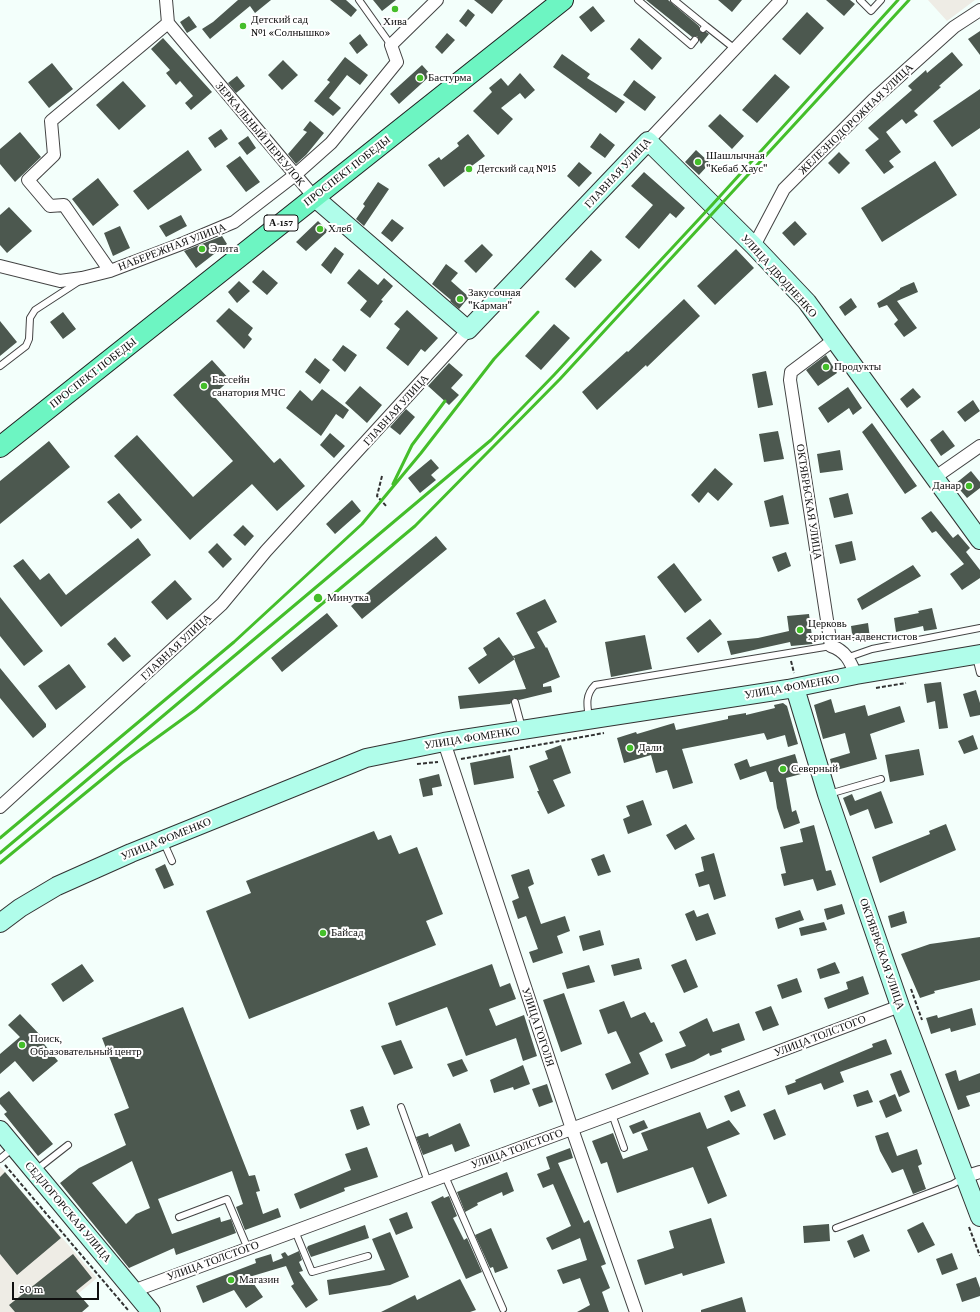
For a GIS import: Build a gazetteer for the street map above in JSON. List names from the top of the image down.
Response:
{
  "streets": {
    "main road": ["ПРОСПЕКТ ПОБЕДЫ", "А-157"],
    "street": [
      "ЖЕЛЕЗНОДОРОЖНАЯ УЛИЦА",
      "ЗЕРКАЛЬНЫЙ ПЕРЕУЛОК",
      "ГЛАВНАЯ УЛИЦА",
      "НАБЕРЕЖНАЯ УЛИЦА",
      "УЛИЦА ДВОДНЕНКО",
      "ОКТЯБРЬСКАЯ УЛИЦА",
      "УЛИЦА ФОМЕНКО",
      "УЛИЦА ГОГОЛЯ",
      "УЛИЦА ТОЛСТОГО",
      "СЕДЛОГОРСКАЯ УЛИЦА"
    ]
  },
  "crossings": [
    ["ЖЕЛЕЗНОДОРОЖНАЯ УЛИЦА", "УЛИЦА ДВОДНЕНКО"],
    ["ЗЕРКАЛЬНЫЙ ПЕРЕУЛОК", "ПРОСПЕКТ ПОБЕДЫ"],
    ["ЗЕРКАЛЬНЫЙ ПЕРЕУЛОК", "ГЛАВНАЯ УЛИЦА"],
    ["ЗЕРКАЛЬНЫЙ ПЕРЕУЛОК", "НАБЕРЕЖНАЯ УЛИЦА"],
    ["ГЛАВНАЯ УЛИЦА", "УЛИЦА ДВОДНЕНКО"],
    ["УЛИЦА ДВОДНЕНКО", "ОКТЯБРЬСКАЯ УЛИЦА"],
    ["ОКТЯБРЬСКАЯ УЛИЦА", "УЛИЦА ФОМЕНКО"],
    ["ОКТЯБРЬСКАЯ УЛИЦА", "УЛИЦА ТОЛСТОГО"],
    ["УЛИЦА ФОМЕНКО", "УЛИЦА ГОГОЛЯ"],
    ["УЛИЦА ГОГОЛЯ", "УЛИЦА ТОЛСТОГО"],
    ["УЛИЦА ТОЛСТОГО", "СЕДЛОГОРСКАЯ УЛИЦА"]
  ],
  "places": [
    "Хива",
    "Детский сад №1 «Солнышко»",
    "Бастурма",
    "Шашлычная \"Кебаб Хаус\"",
    "Детский сад №15",
    "Хлеб",
    "Элита",
    "Закусочная \"Карман\"",
    "Продукты",
    "Бассейн санатория МЧС",
    "Данар",
    "Минутка",
    "Церковь христиан-адвенстистов",
    "Дали",
    "Северный",
    "Байсад",
    "Поиск, Образовательный центр",
    "Магазин"
  ],
  "scale_bar": "50 m"
}
